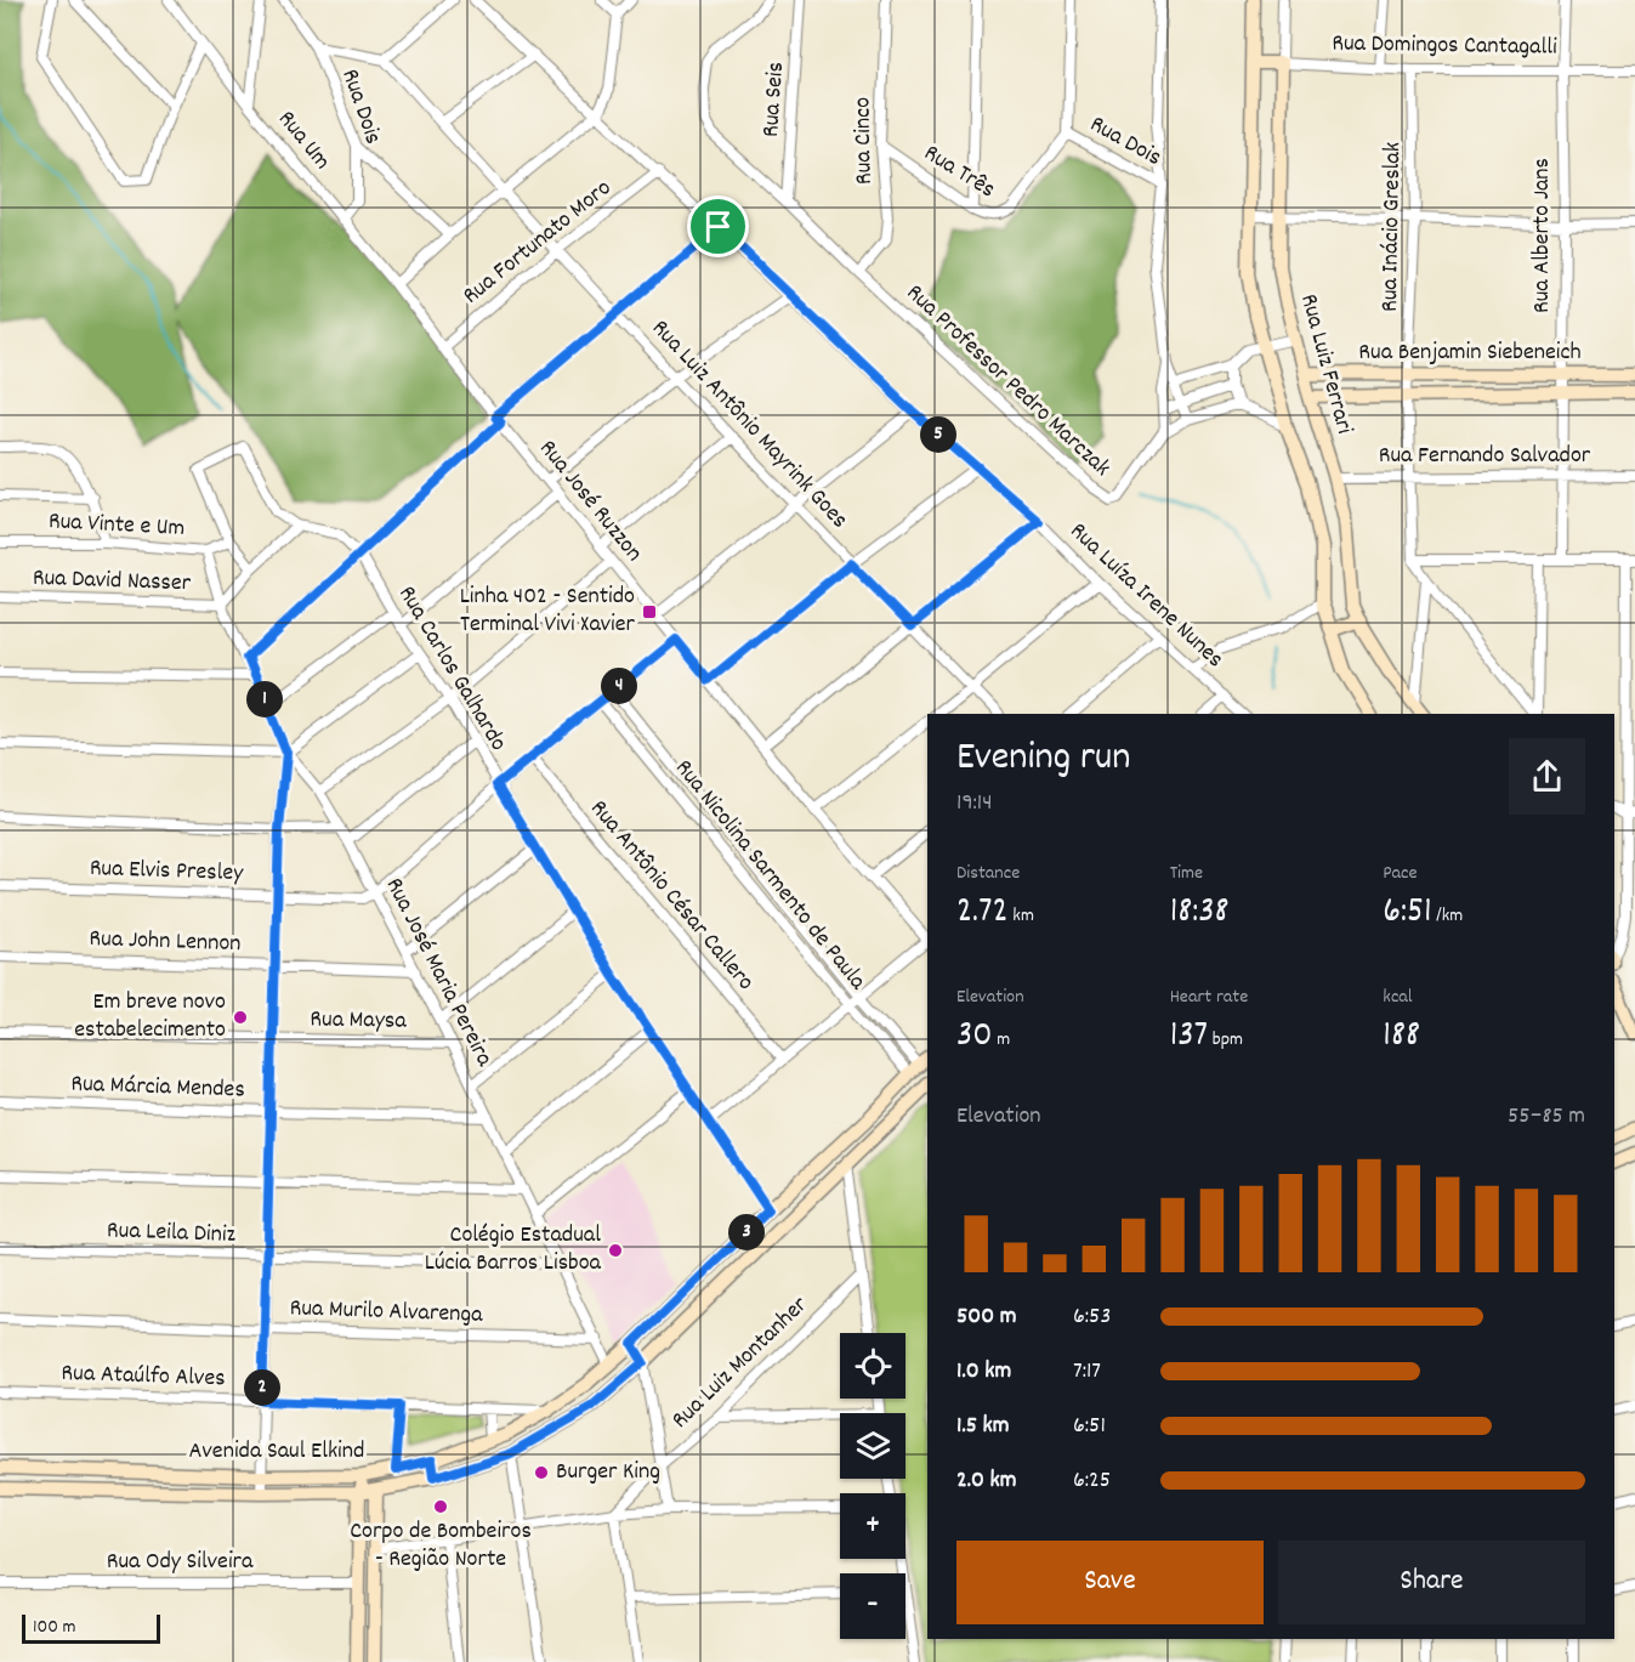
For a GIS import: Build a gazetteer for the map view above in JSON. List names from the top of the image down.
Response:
{
  "streets": {
    "street": [
      "Rua Domingos Cantagalli",
      "Rua Seis",
      "Rua Dois",
      "Rua Um",
      "Rua Cinco",
      "Rua Três",
      "Rua Inácio Greslak",
      "Rua Alberto Jans",
      "Rua Fortunato Moro",
      "Rua Benjamin Siebeneich",
      "Rua Luiz Ferrari",
      "Rua Professor Pedro Marczak",
      "Rua Luiz Antônio Mayrink Goes",
      "Rua Fernando Salvador",
      "Rua José Ruzzon",
      "Rua Vinte e Um",
      "Rua David Nasser",
      "Rua Luíza Irene Nunes",
      "Rua Carlos Galhardo",
      "Rua Elvis Presley",
      "Rua Nicolina Sarmento de Paula",
      "Rua Antônio César Callero",
      "Rua John Lennon",
      "Rua José Maria Pereira",
      "Rua Maysa",
      "Rua Márcia Mendes",
      "Rua Leila Diniz",
      "Rua Murilo Alvarenga",
      "Rua Luiz Montanher",
      "Rua Ataúlfo Alves",
      "Avenida Saul Elkind",
      "Rua Ody Silveira"
    ]
  },
  "crossings": [
    ["Rua Domingos Cantagalli", "Rua Inácio Greslak"],
    ["Rua Domingos Cantagalli", "Rua Alberto Jans"],
    ["Rua Domingos Cantagalli", "Rua Luiz Ferrari"],
    ["Rua Seis", "Rua Professor Pedro Marczak"],
    ["Rua Dois", "Rua Um"],
    ["Rua Dois", "Rua Três"],
    ["Rua Um", "Rua José Ruzzon"],
    ["Rua Cinco", "Rua Três"],
    ["Rua Cinco", "Rua Professor Pedro Marczak"],
    ["Rua Inácio Greslak", "Rua Benjamin Siebeneich"],
    ["Rua Inácio Greslak", "Rua Fernando Salvador"],
    ["Rua Alberto Jans", "Rua Benjamin Siebeneich"],
    ["Rua Alberto Jans", "Rua Fernando Salvador"],
    ["Rua Fortunato Moro", "Rua Luiz Antônio Mayrink Goes"],
    ["Rua Fortunato Moro", "Rua José Ruzzon"],
    ["Rua Fortunato Moro", "Rua Luíza Irene Nunes"],
    ["Rua Benjamin Siebeneich", "Rua Luiz Ferrari"],
    ["Rua Luiz Ferrari", "Rua Fernando Salvador"],
    ["Rua Vinte e Um", "Rua José Maria Pereira"],
    ["Rua David Nasser", "Rua José Maria Pereira"],
    ["Rua Carlos Galhardo", "Avenida Saul Elkind"],
    ["Rua Elvis Presley", "Rua José Maria Pereira"],
    ["Rua Nicolina Sarmento de Paula", "Avenida Saul Elkind"],
    ["Rua John Lennon", "Rua José Maria Pereira"],
    ["Rua José Maria Pereira", "Rua Maysa"],
    ["Rua José Maria Pereira", "Rua Márcia Mendes"],
    ["Rua José Maria Pereira", "Rua Leila Diniz"],
    ["Rua José Maria Pereira", "Rua Murilo Alvarenga"],
    ["Rua José Maria Pereira", "Avenida Saul Elkind"],
    ["Rua Ataúlfo Alves", "Avenida Saul Elkind"]
  ],
  "places": {
    "transit": ["Linha 402 - Sentido Terminal Vivi Xavier"],
    "other": [
      "Em breve novo estabelecimento",
      "Colégio Estadual Lúcia Barros Lisboa",
      "Burger King",
      "Corpo de Bombeiros - Região Norte"
    ]
  },
  "scale_bar": "100 m",
  "page": {
    "pins": [
      "5",
      "4",
      "1",
      "3",
      "2"
    ],
    "heading": ["Evening run", "19:14"],
    "stats": [
      ["Distance", "2.72 km"],
      ["Time", "18:38"],
      ["Pace", "6:51 /km"],
      ["Elevation", "30 m"],
      ["Heart rate", "137 bpm"],
      ["kcal", "188"]
    ],
    "chart": ["Elevation", "55–85 m"],
    "list": [
      {
        "name": "500 m",
        "note": "6:53"
      },
      {
        "name": "1.0 km",
        "note": "7:17"
      },
      {
        "name": "1.5 km",
        "note": "6:51"
      },
      {
        "name": "2.0 km",
        "note": "6:25"
      }
    ],
    "map_buttons": ["+", "−"],
    "buttons": ["Save", "Share"],
    "scale": "100 m"
  }
}
